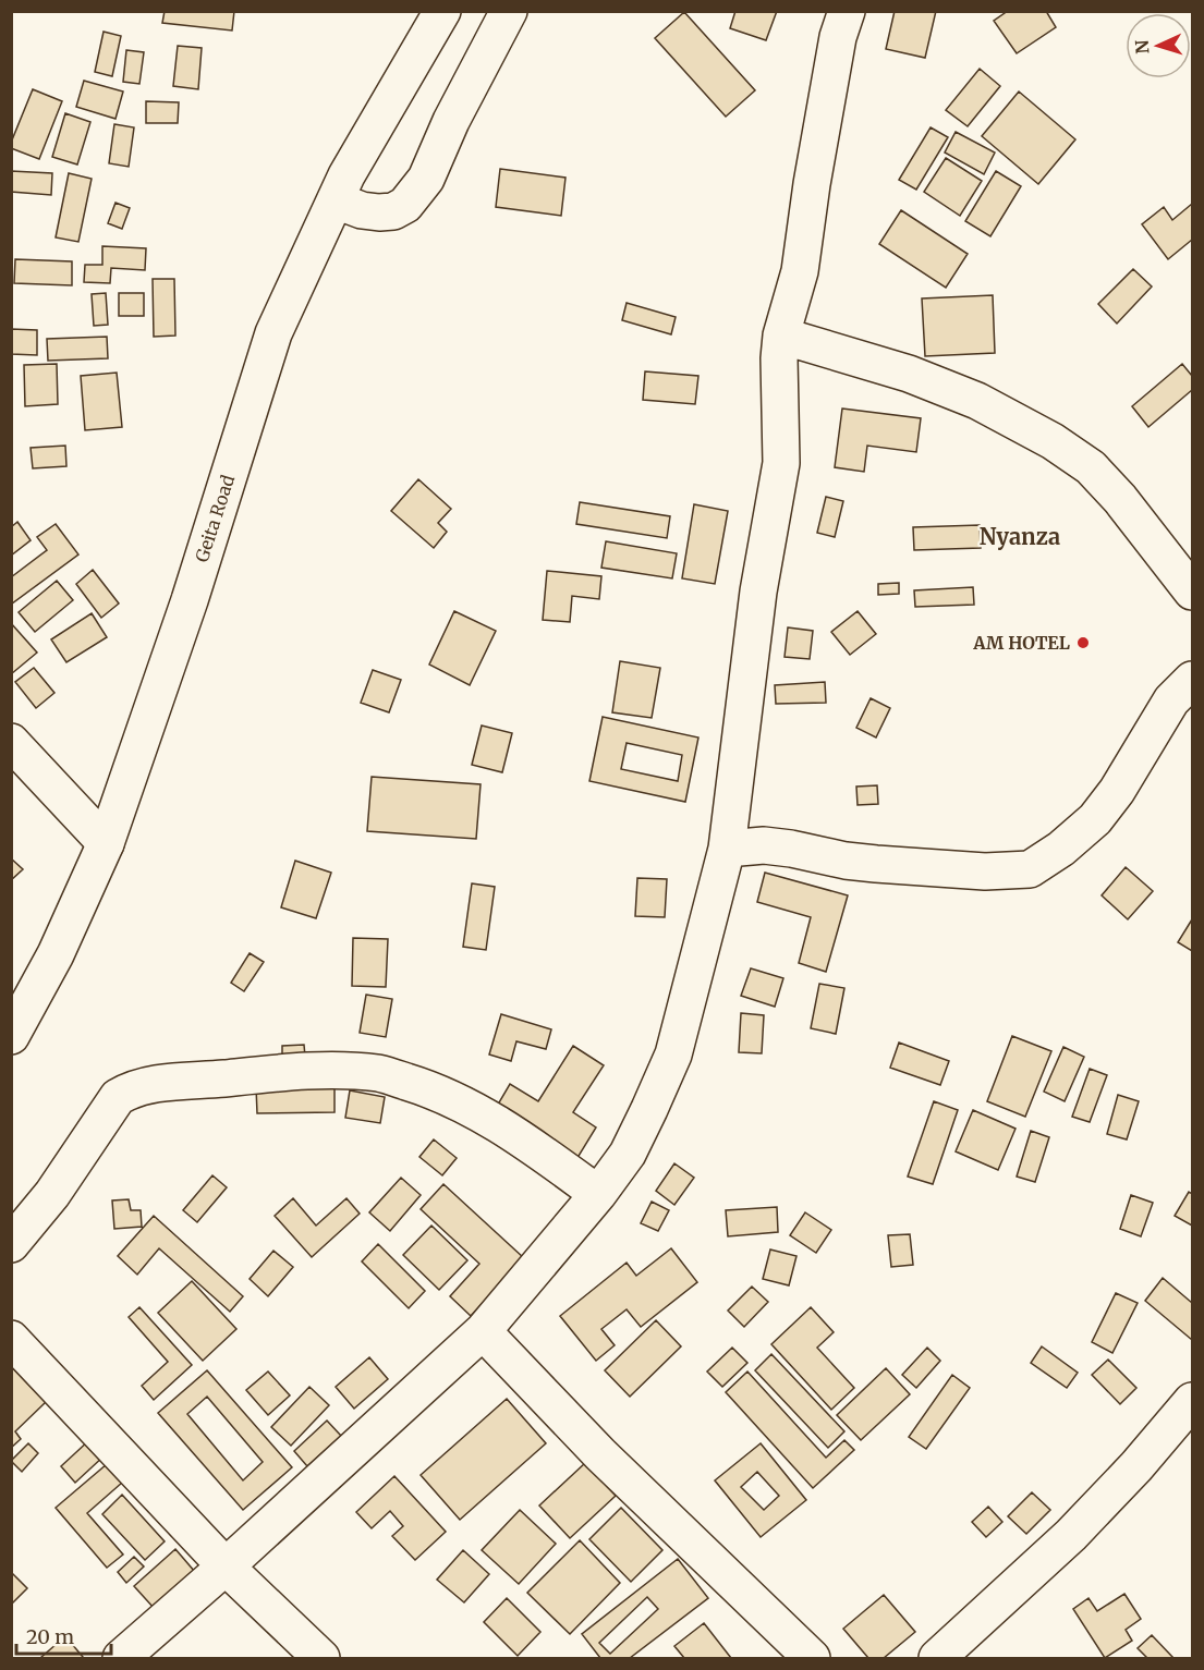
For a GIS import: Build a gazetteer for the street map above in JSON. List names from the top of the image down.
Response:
{
  "streets": {
    "main road": ["Geita Road"]
  },
  "districts": ["Nyanza"],
  "places": ["AM HOTEL"],
  "scale_bar": "20 m",
  "north": "left"
}
